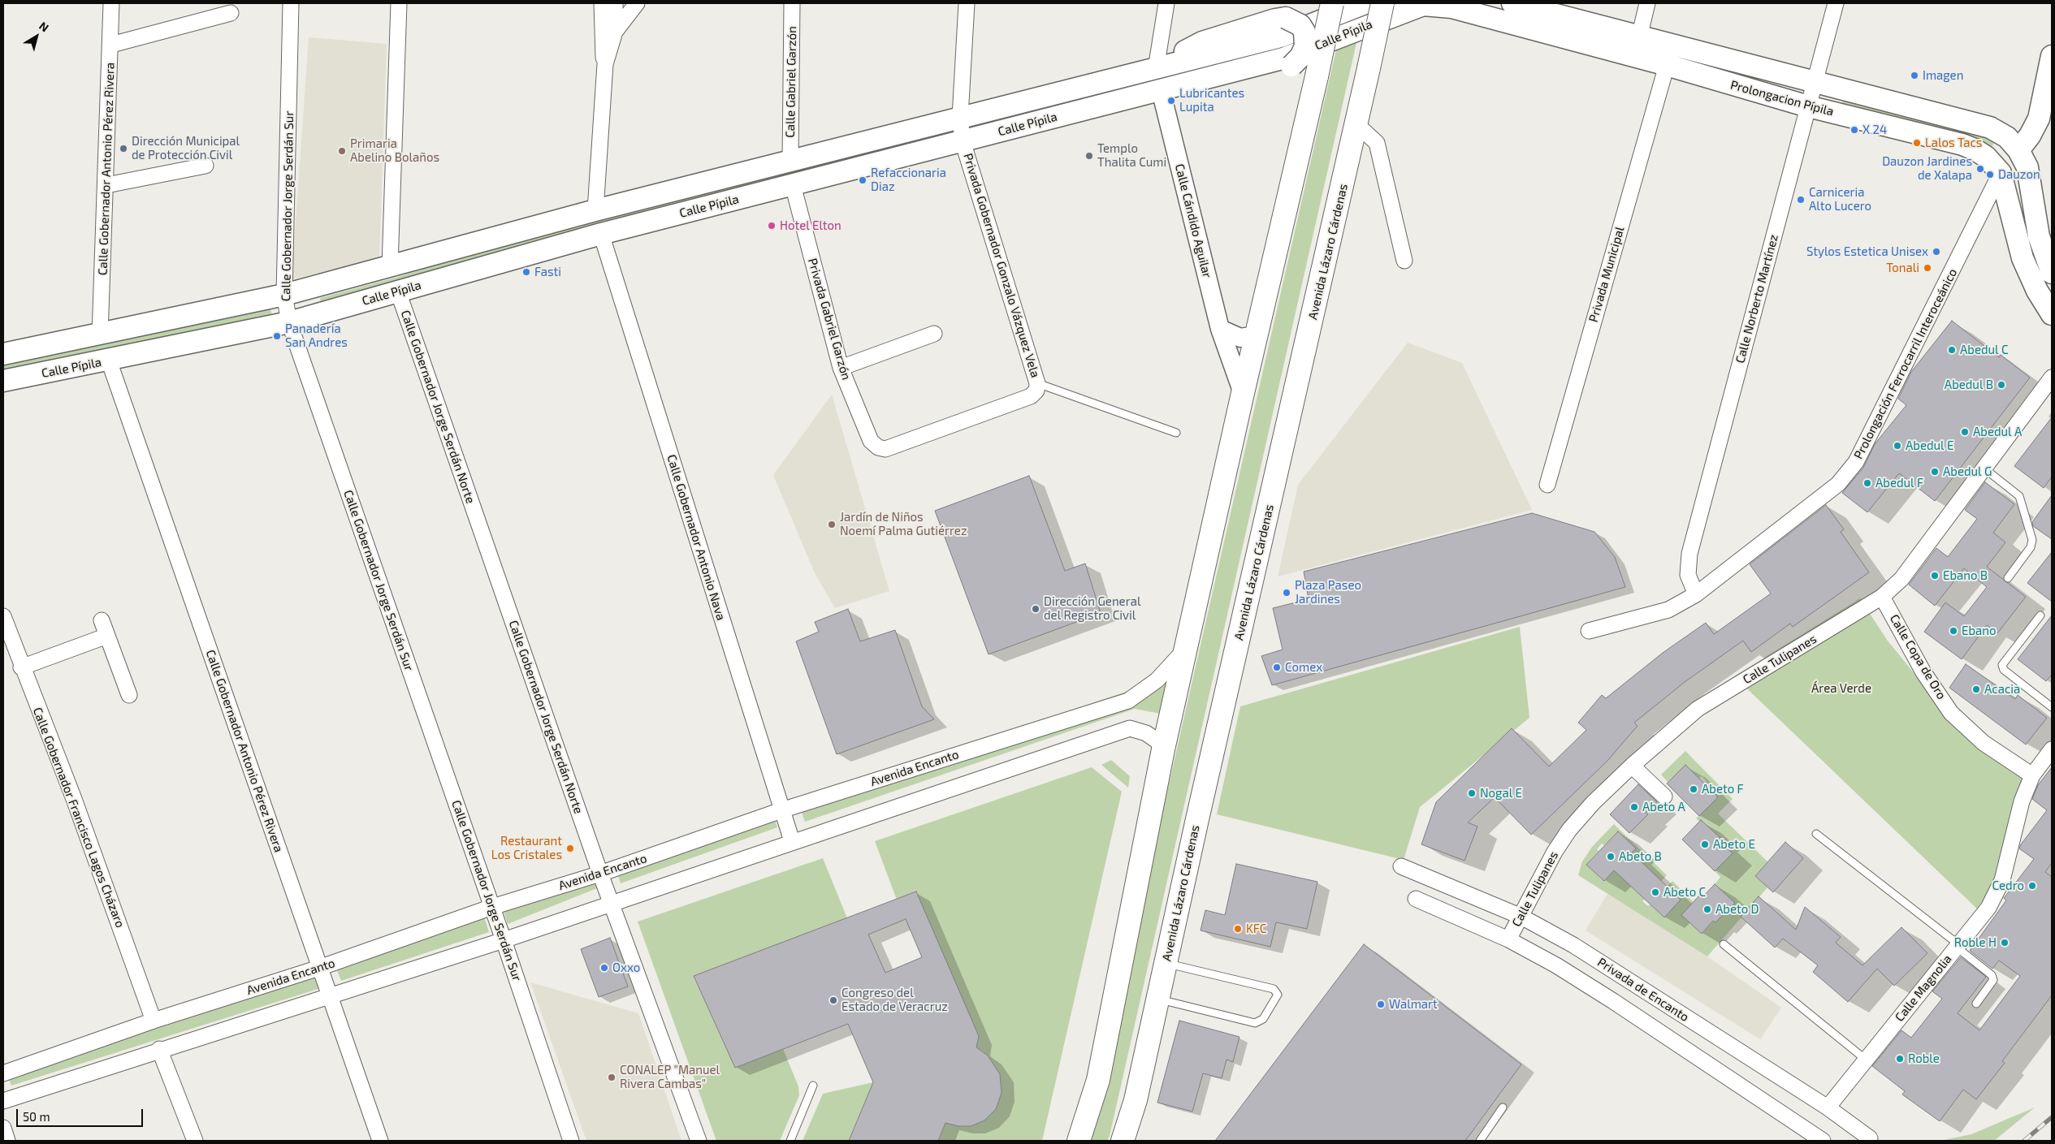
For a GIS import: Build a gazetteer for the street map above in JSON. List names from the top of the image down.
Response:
{
  "streets": {
    "highway": ["Avenida Lázaro Cárdenas"],
    "main road": ["Calle Pípila", "Prolongacion Pípila"],
    "street": [
      "Calle Gabriel Garzón",
      "Calle Gobernador Antonio Pérez Rivera",
      "Calle Gobernador Jorge Serdán Sur",
      "Calle Cándido Aguilar",
      "Privada Gobernador Gonzalo Vázquez Vela",
      "Privada Municipal",
      "Calle Norberto Martínez",
      "Privada Gabriel Garzón",
      "Prolongación Ferrocarril Interoceánico",
      "Calle Gobernador Jorge Serdán Norte",
      "Calle Gobernador Antonio Nava",
      "Calle Copa de Oro",
      "Calle Tulipanes",
      "Avenida Encanto",
      "Calle Gobernador Francisco Lagos Cházaro",
      "Calle Magnolia",
      "Privada de Encanto"
    ]
  },
  "crossings": [
    ["Calle Pípila", "Calle Gabriel Garzón"],
    ["Calle Pípila", "Prolongacion Pípila"],
    ["Calle Pípila", "Calle Gobernador Antonio Pérez Rivera"],
    ["Calle Pípila", "Calle Gobernador Jorge Serdán Sur"],
    ["Calle Pípila", "Calle Cándido Aguilar"],
    ["Calle Pípila", "Privada Gobernador Gonzalo Vázquez Vela"],
    ["Calle Pípila", "Privada Gabriel Garzón"],
    ["Calle Pípila", "Calle Gobernador Jorge Serdán Norte"],
    ["Calle Pípila", "Calle Gobernador Antonio Nava"],
    ["Prolongacion Pípila", "Privada Municipal"],
    ["Prolongacion Pípila", "Calle Norberto Martínez"],
    ["Prolongacion Pípila", "Prolongación Ferrocarril Interoceánico"],
    ["Calle Gobernador Antonio Pérez Rivera", "Avenida Encanto"],
    ["Calle Gobernador Jorge Serdán Sur", "Avenida Encanto"],
    ["Privada Gobernador Gonzalo Vázquez Vela", "Privada Gabriel Garzón"],
    ["Calle Norberto Martínez", "Prolongación Ferrocarril Interoceánico"],
    ["Calle Gobernador Jorge Serdán Norte", "Avenida Encanto"],
    ["Calle Gobernador Antonio Nava", "Avenida Encanto"],
    ["Calle Copa de Oro", "Calle Tulipanes"],
    ["Calle Copa de Oro", "Calle Magnolia"],
    ["Calle Tulipanes", "Privada de Encanto"],
    ["Avenida Encanto", "Calle Gobernador Francisco Lagos Cházaro"],
    ["Calle Magnolia", "Privada de Encanto"]
  ],
  "parks": ["Área Verde"],
  "places": [
    "Imagen",
    "Lubricantes Lupita",
    "X 24",
    "Lalos Tacs",
    "Dirección Municipal de Protección Civil",
    "Primaria Abelino Bolaños",
    "Templo Thalita Cumi",
    "Dauzon Jardines de Xalapa",
    "Dauzon",
    "Refaccionaria Diaz",
    "Carniceria Alto Lucero",
    "Hotel Elton",
    "Stylos Estetica Unisex",
    "Tonali",
    "Fasti",
    "Panadería San Andres",
    "Abedul C",
    "Abedul B",
    "Abedul A",
    "Abedul E",
    "Abedul G",
    "Abedul F",
    "Jardín de Niños Noemí Palma Gutiérrez",
    "Ebano B",
    "Plaza Paseo Jardines",
    "Dirección General del Registro Civil",
    "Ebano",
    "Comex",
    "Acacia",
    "Abeto F",
    "Nogal E",
    "Abeto A",
    "Abeto E",
    "Restaurant Los Cristales",
    "Abeto B",
    "Cedro",
    "Abeto C",
    "Abeto D",
    "KFC",
    "Roble H",
    "Oxxo",
    "Congreso del Estado de Veracruz",
    "Walmart",
    "Roble",
    "CONALEP \"Manuel Rivera Cambas\""
  ],
  "scale_bar": "50 m",
  "north": "top right"
}
